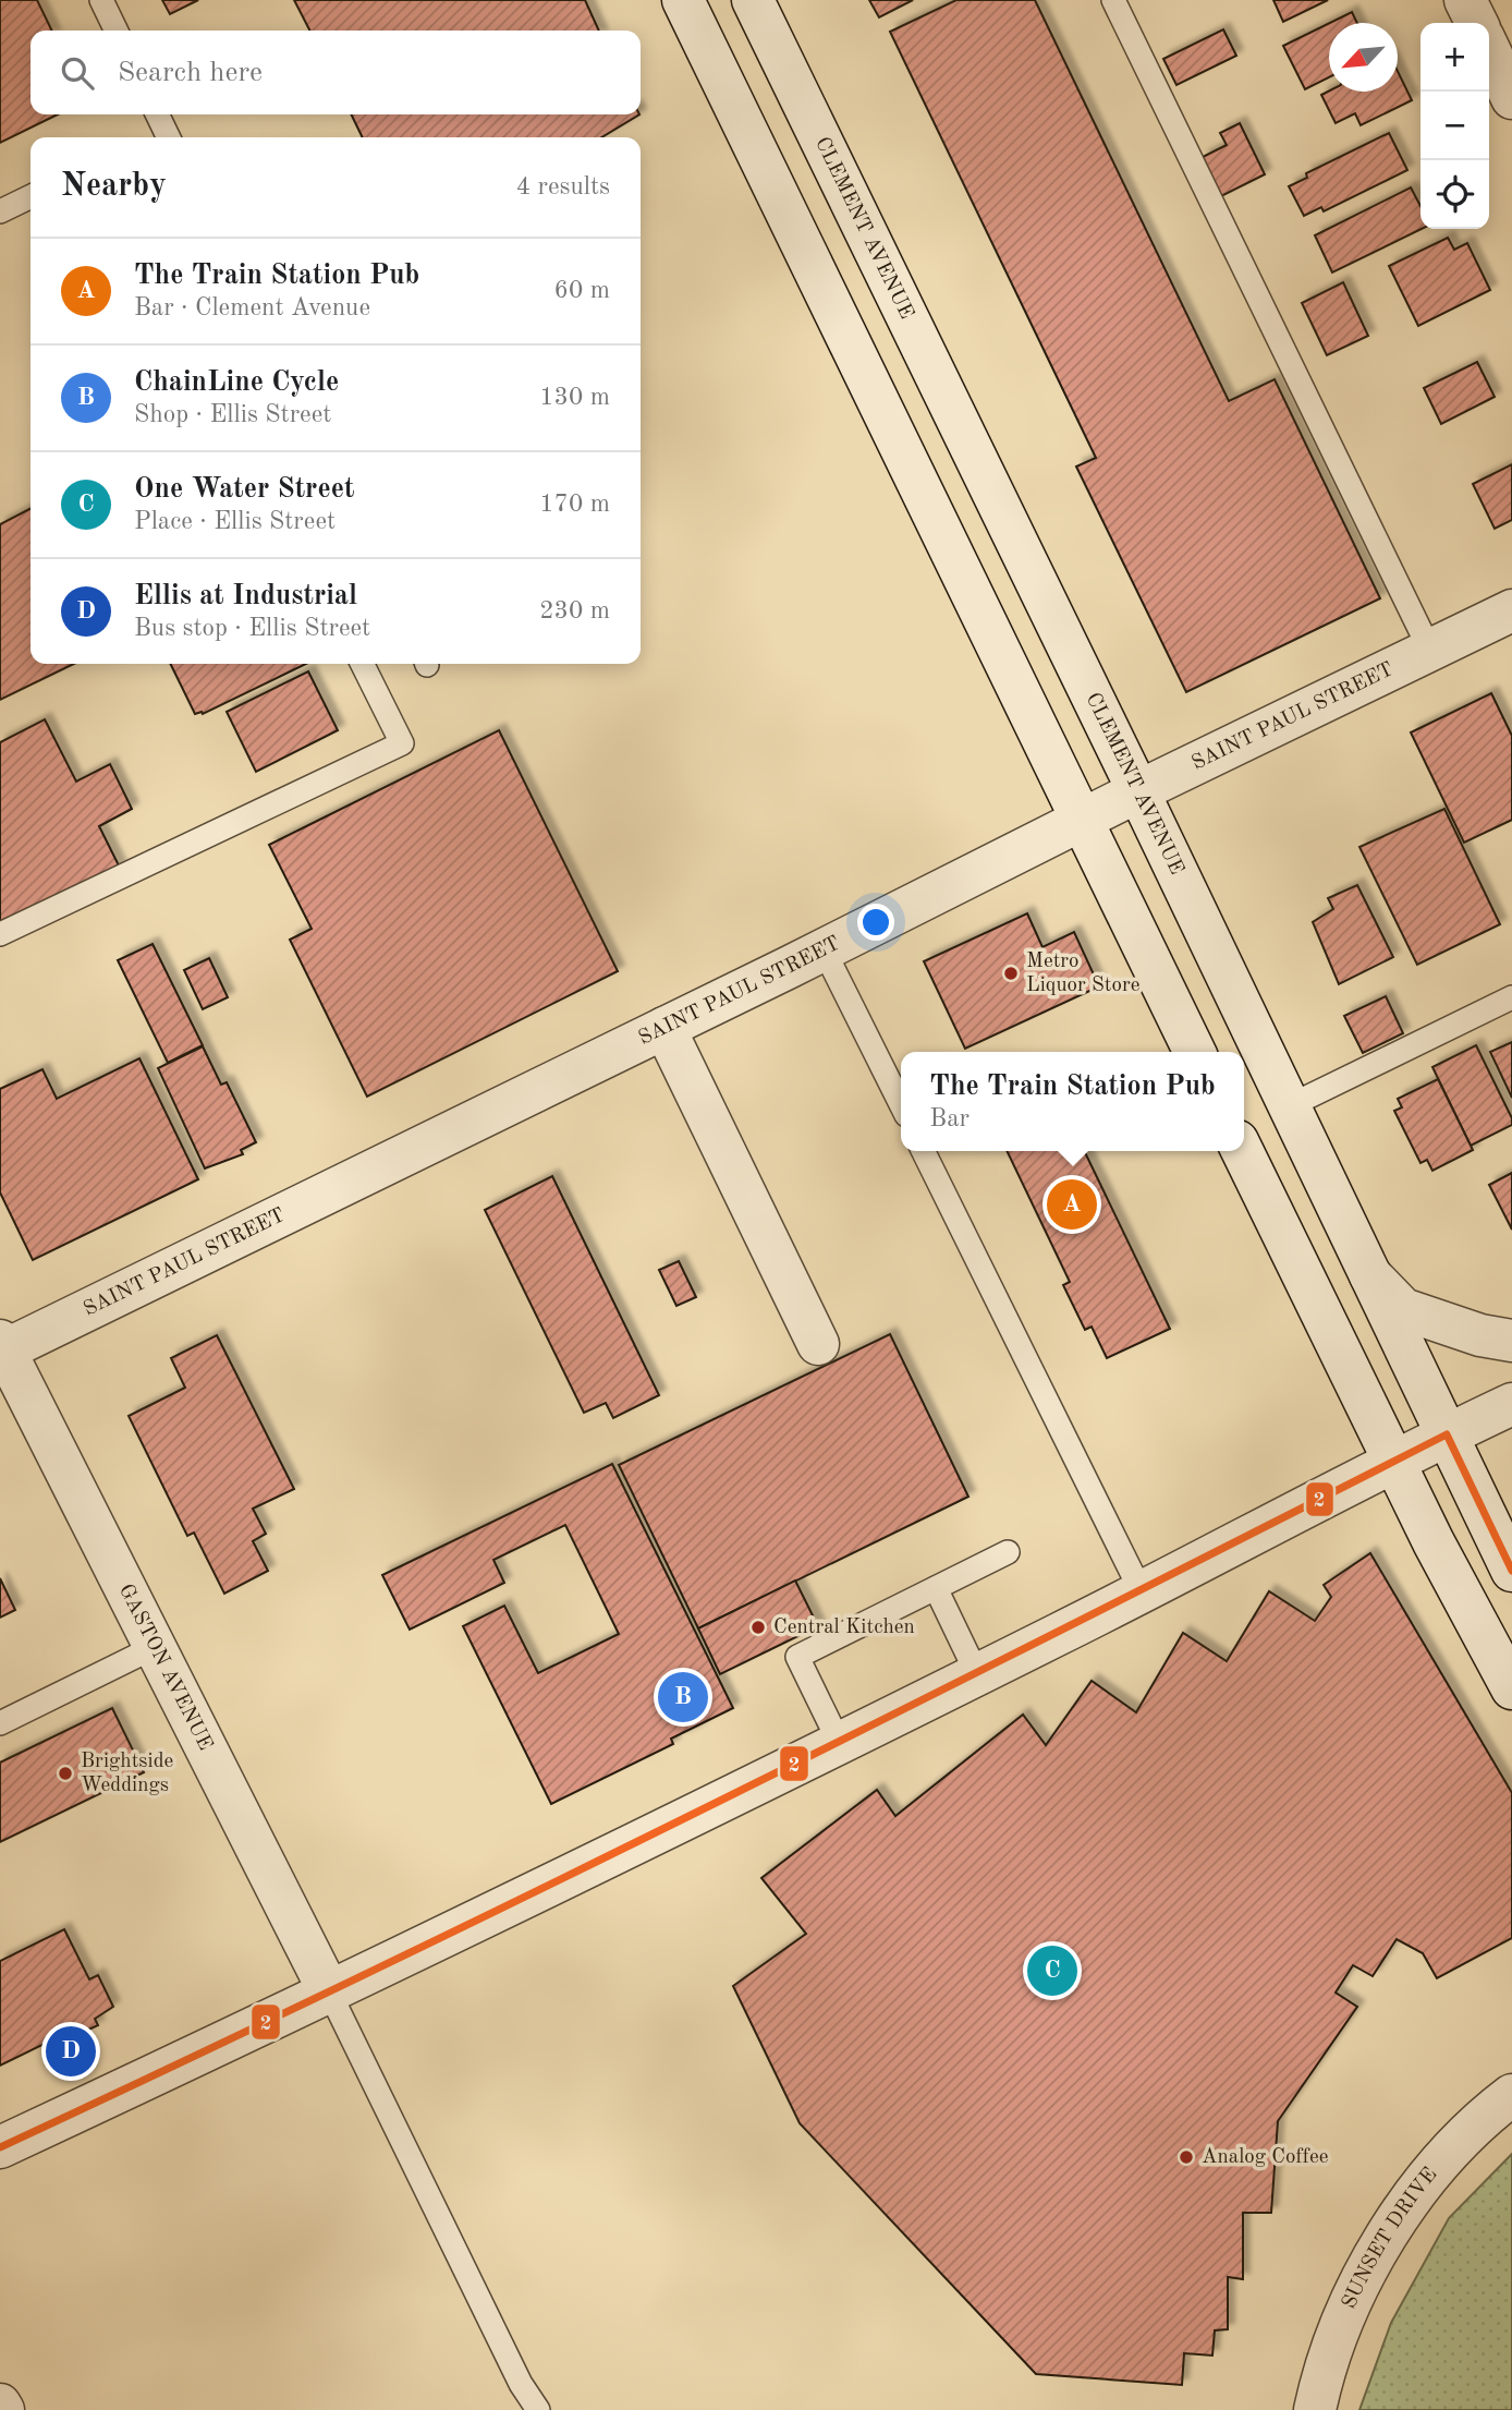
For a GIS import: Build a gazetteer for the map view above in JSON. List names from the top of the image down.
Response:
{
  "streets": {
    "street": [
      "CLEMENT AVENUE",
      "SAINT PAUL STREET",
      "GASTON AVENUE",
      "SUNSET DRIVE"
    ]
  },
  "crossings": [
    ["CLEMENT AVENUE", "SAINT PAUL STREET"],
    ["SAINT PAUL STREET", "GASTON AVENUE"]
  ],
  "places": [
    "Metro Liquor Store",
    "Central Kitchen",
    "Brightside Weddings",
    "Analog Coffee"
  ],
  "lines": ["transit line 2"],
  "north": "bottom left",
  "page": {
    "map_buttons": ["+", "−"],
    "search": "Search here",
    "heading": ["Nearby", "4 results"],
    "list": [
      {
        "mark": "A",
        "name": "The Train Station Pub",
        "note": "Bar · Clement Avenue",
        "value": "60 m"
      },
      {
        "mark": "B",
        "name": "ChainLine Cycle",
        "note": "Shop · Ellis Street",
        "value": "130 m"
      },
      {
        "mark": "C",
        "name": "One Water Street",
        "note": "Place · Ellis Street",
        "value": "170 m"
      },
      {
        "mark": "D",
        "name": "Ellis at Industrial",
        "note": "Bus stop · Ellis Street",
        "value": "230 m"
      }
    ],
    "popup": ["The Train Station Pub", "Bar"],
    "pins": [
      "A",
      "B",
      "C",
      "D"
    ]
  }
}
